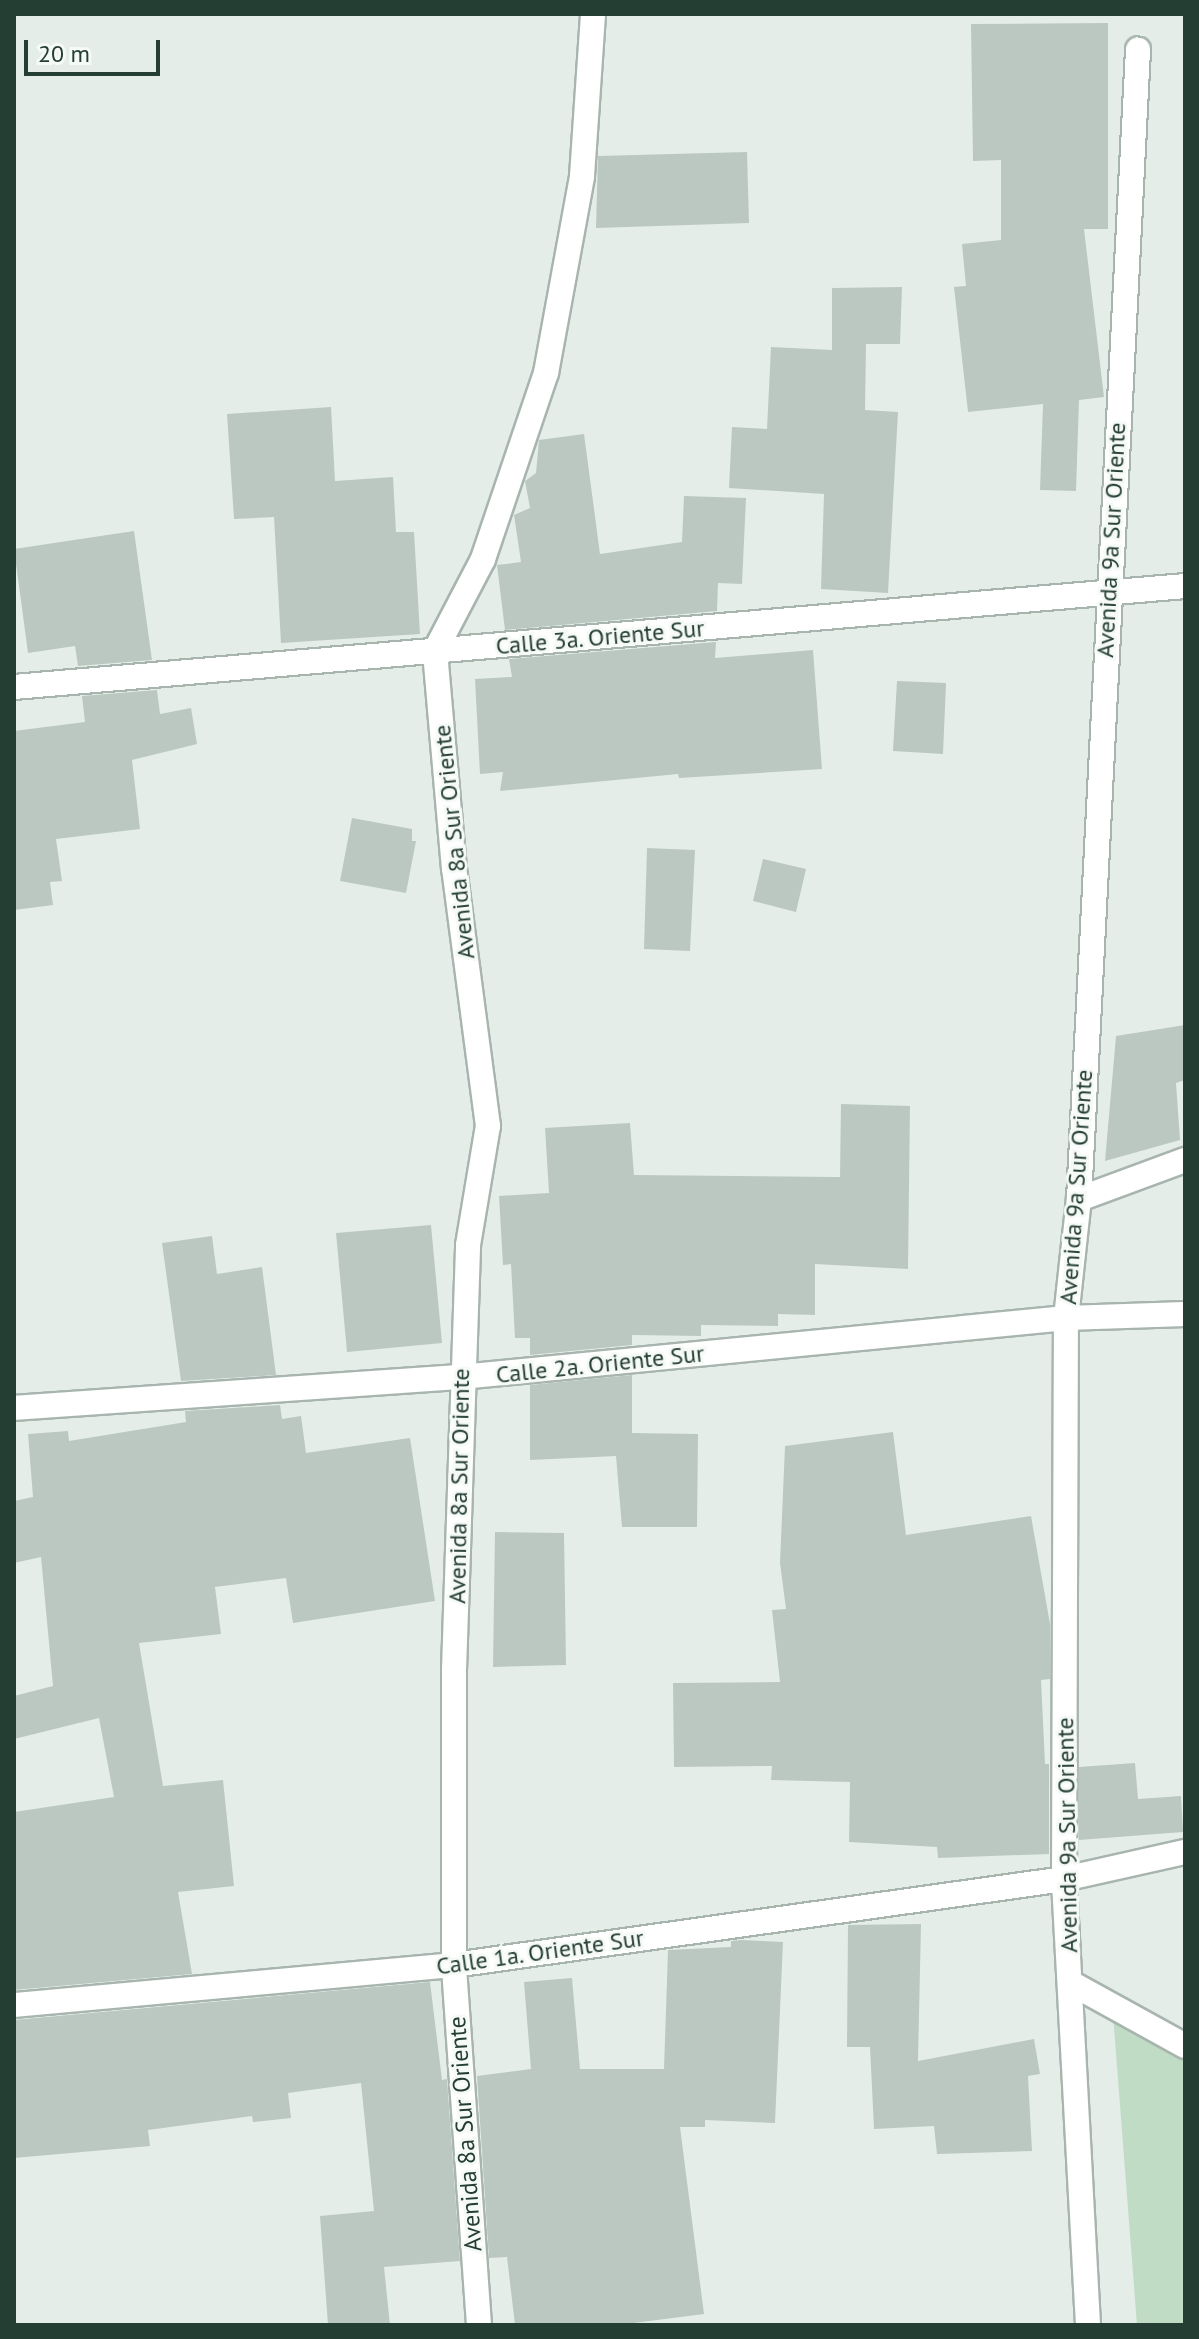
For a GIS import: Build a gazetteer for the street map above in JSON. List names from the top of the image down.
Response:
{
  "streets": {
    "street": [
      "Avenida 9a Sur Oriente",
      "Calle 3a. Oriente Sur",
      "Avenida 8a Sur Oriente",
      "Calle 2a. Oriente Sur",
      "Calle 1a. Oriente Sur"
    ]
  },
  "crossings": [
    ["Avenida 9a Sur Oriente", "Calle 3a. Oriente Sur"],
    ["Avenida 9a Sur Oriente", "Calle 2a. Oriente Sur"],
    ["Avenida 9a Sur Oriente", "Calle 1a. Oriente Sur"],
    ["Calle 3a. Oriente Sur", "Avenida 8a Sur Oriente"],
    ["Avenida 8a Sur Oriente", "Calle 2a. Oriente Sur"],
    ["Avenida 8a Sur Oriente", "Calle 1a. Oriente Sur"]
  ],
  "scale_bar": "20 m"
}
